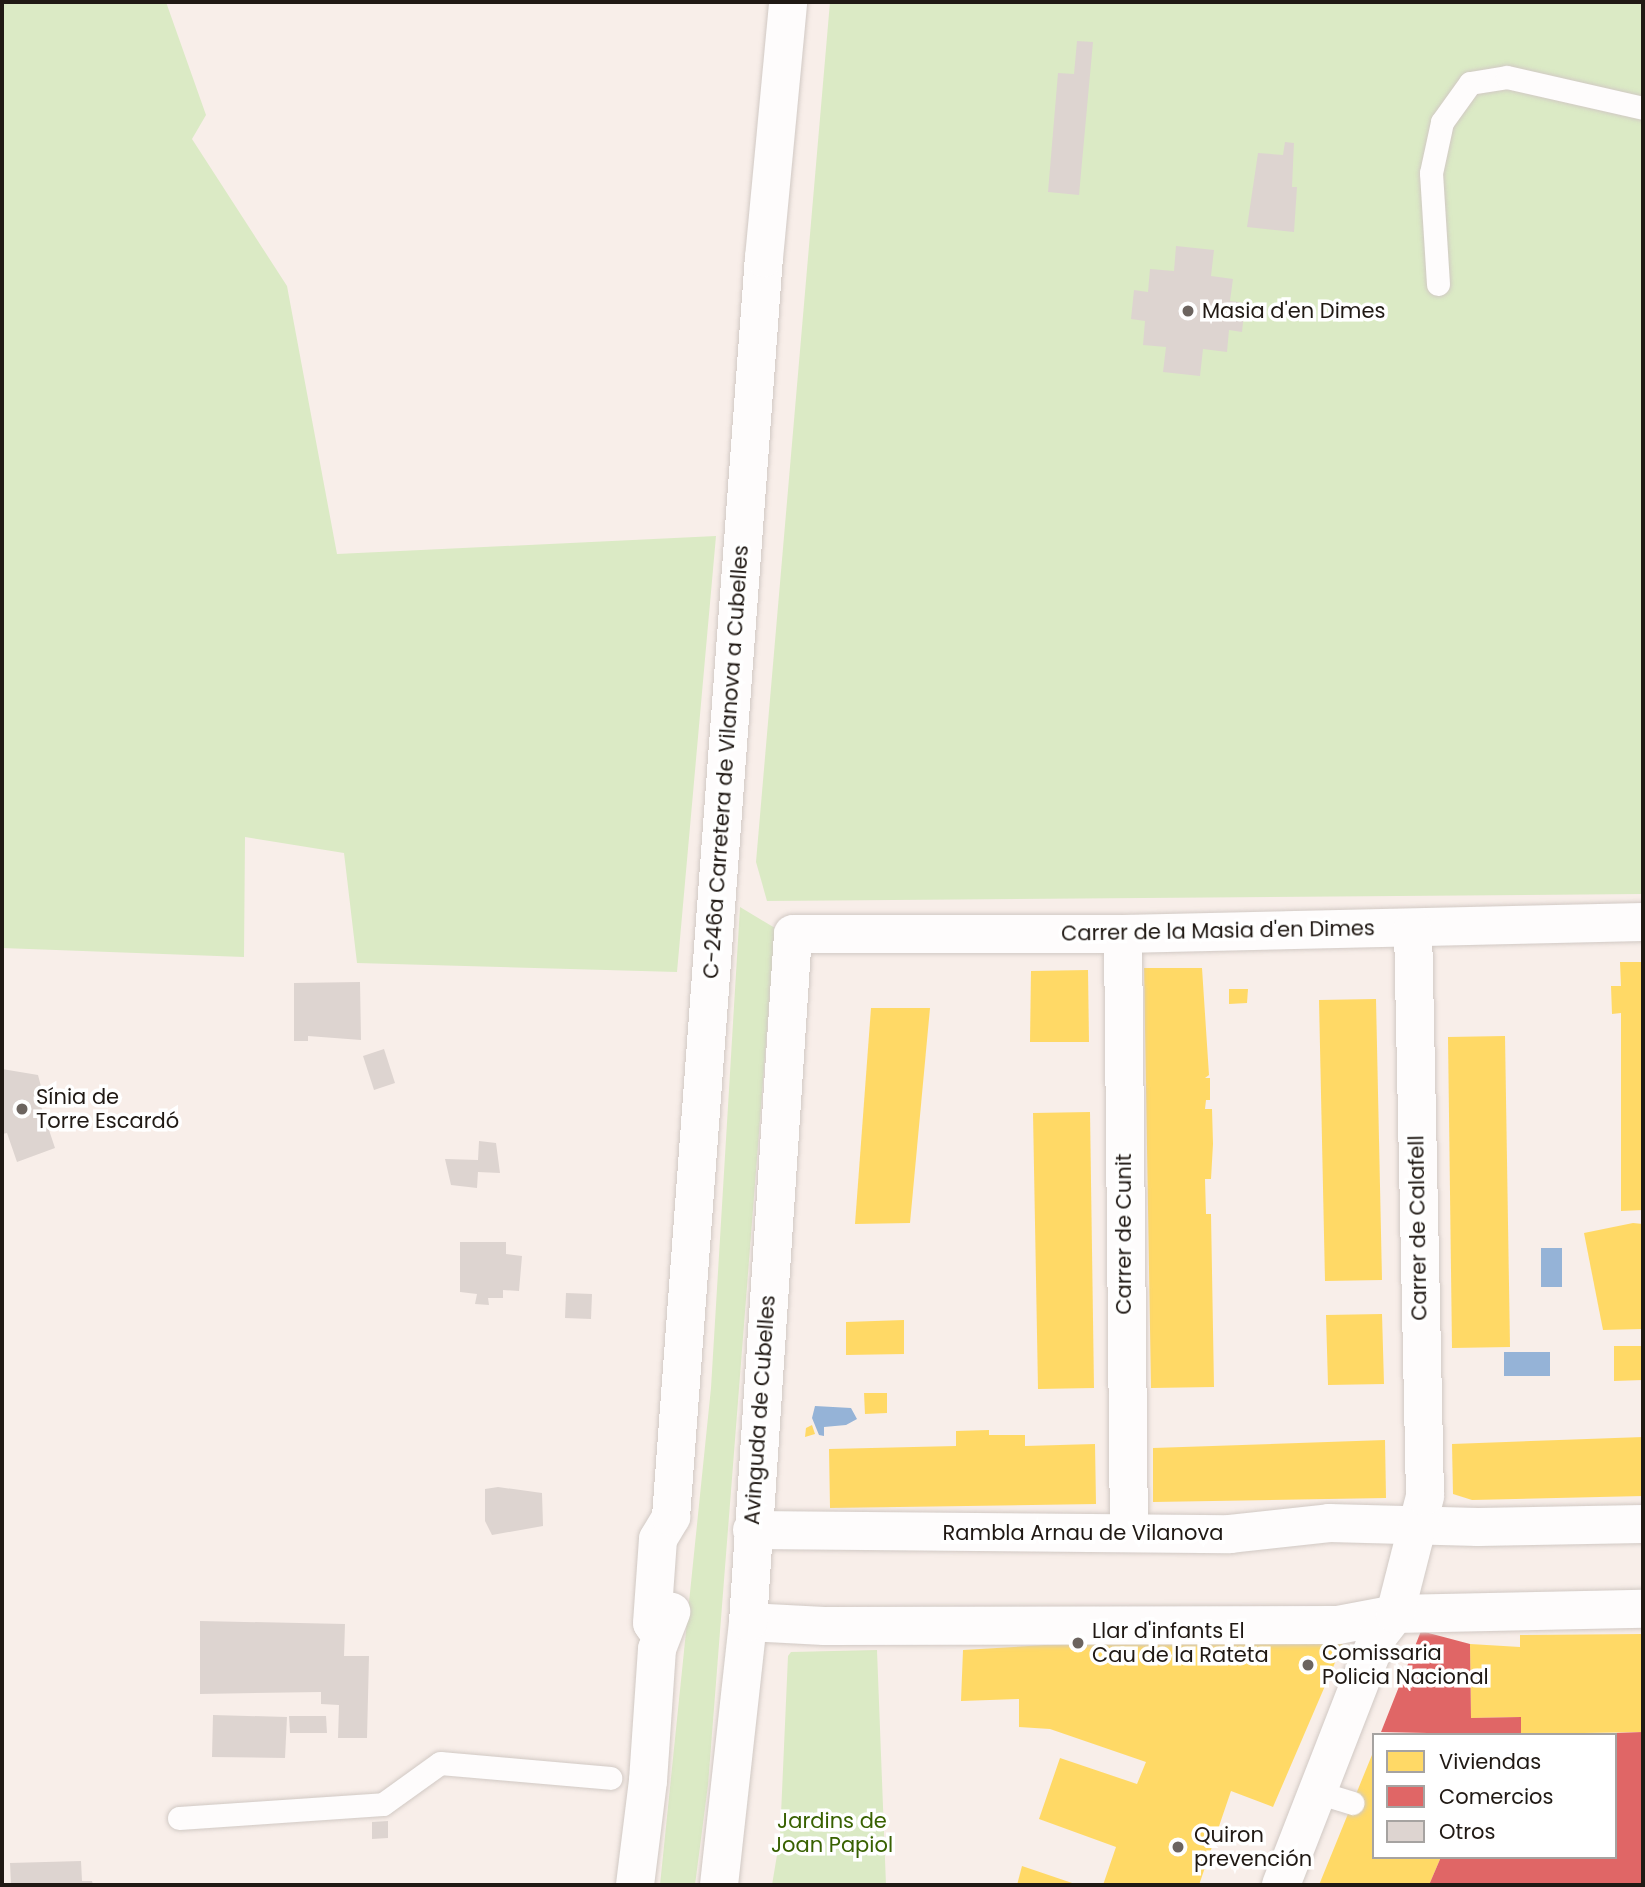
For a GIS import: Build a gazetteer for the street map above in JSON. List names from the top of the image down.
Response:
{
  "streets": {
    "street": [
      "C-246a Carretera de Vilanova a Cubelles",
      "Carrer de la Masia d'en Dimes",
      "Carrer de Calafell",
      "Carrer de Cunit",
      "Avinguda de Cubelles",
      "Rambla Arnau de Vilanova"
    ]
  },
  "crossings": [
    ["Carrer de la Masia d'en Dimes", "Carrer de Calafell"],
    ["Carrer de la Masia d'en Dimes", "Carrer de Cunit"],
    ["Carrer de la Masia d'en Dimes", "Avinguda de Cubelles"],
    ["Carrer de Calafell", "Rambla Arnau de Vilanova"],
    ["Carrer de Cunit", "Rambla Arnau de Vilanova"],
    ["Avinguda de Cubelles", "Rambla Arnau de Vilanova"]
  ],
  "parks": ["Jardins de Joan Papiol"],
  "places": [
    "Masia d'en Dimes",
    "Sínia de Torre Escardó",
    "Llar d'infants El Cau de la Rateta",
    "Comissaria Policia Nacional",
    "Quiron prevención"
  ],
  "legend": ["Viviendas", "Comercios", "Otros"]
}
